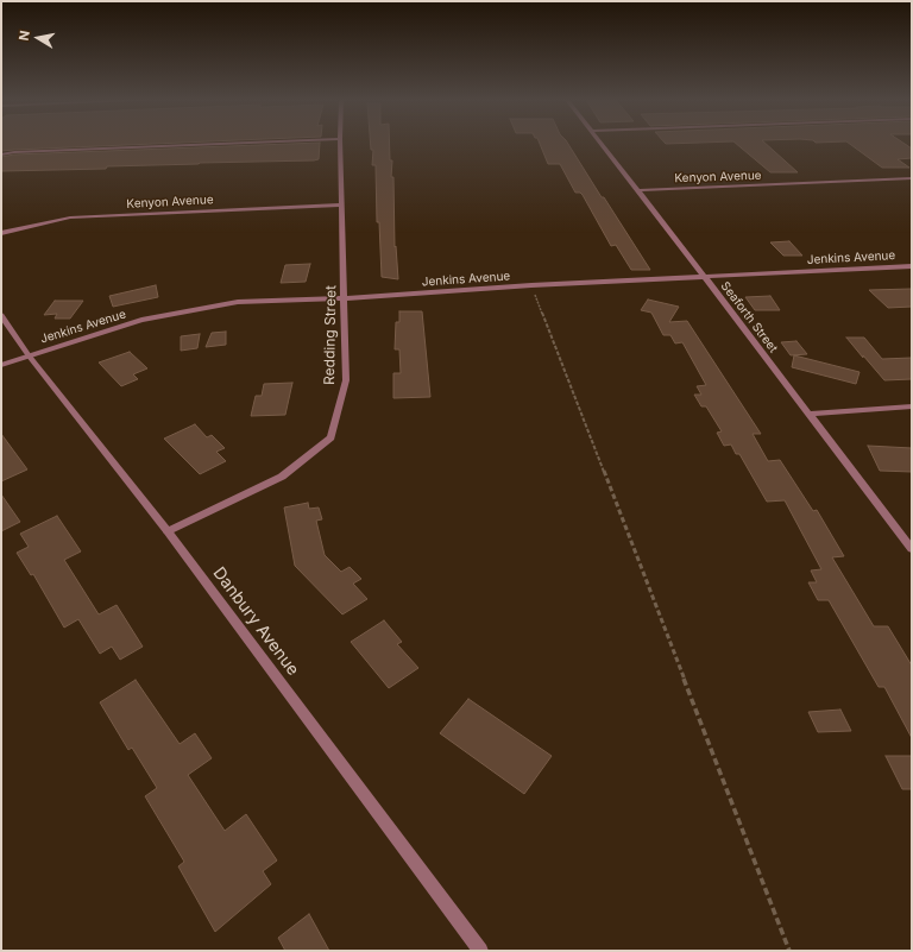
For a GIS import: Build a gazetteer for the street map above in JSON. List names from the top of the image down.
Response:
{
  "streets": {
    "street": [
      "Kenyon Avenue",
      "Jenkins Avenue",
      "Seaforth Street",
      "Redding Street",
      "Danbury Avenue"
    ]
  },
  "crossings": [
    ["Kenyon Avenue", "Seaforth Street"],
    ["Kenyon Avenue", "Redding Street"],
    ["Jenkins Avenue", "Seaforth Street"],
    ["Jenkins Avenue", "Redding Street"],
    ["Jenkins Avenue", "Danbury Avenue"],
    ["Redding Street", "Danbury Avenue"]
  ],
  "north": "left"
}
